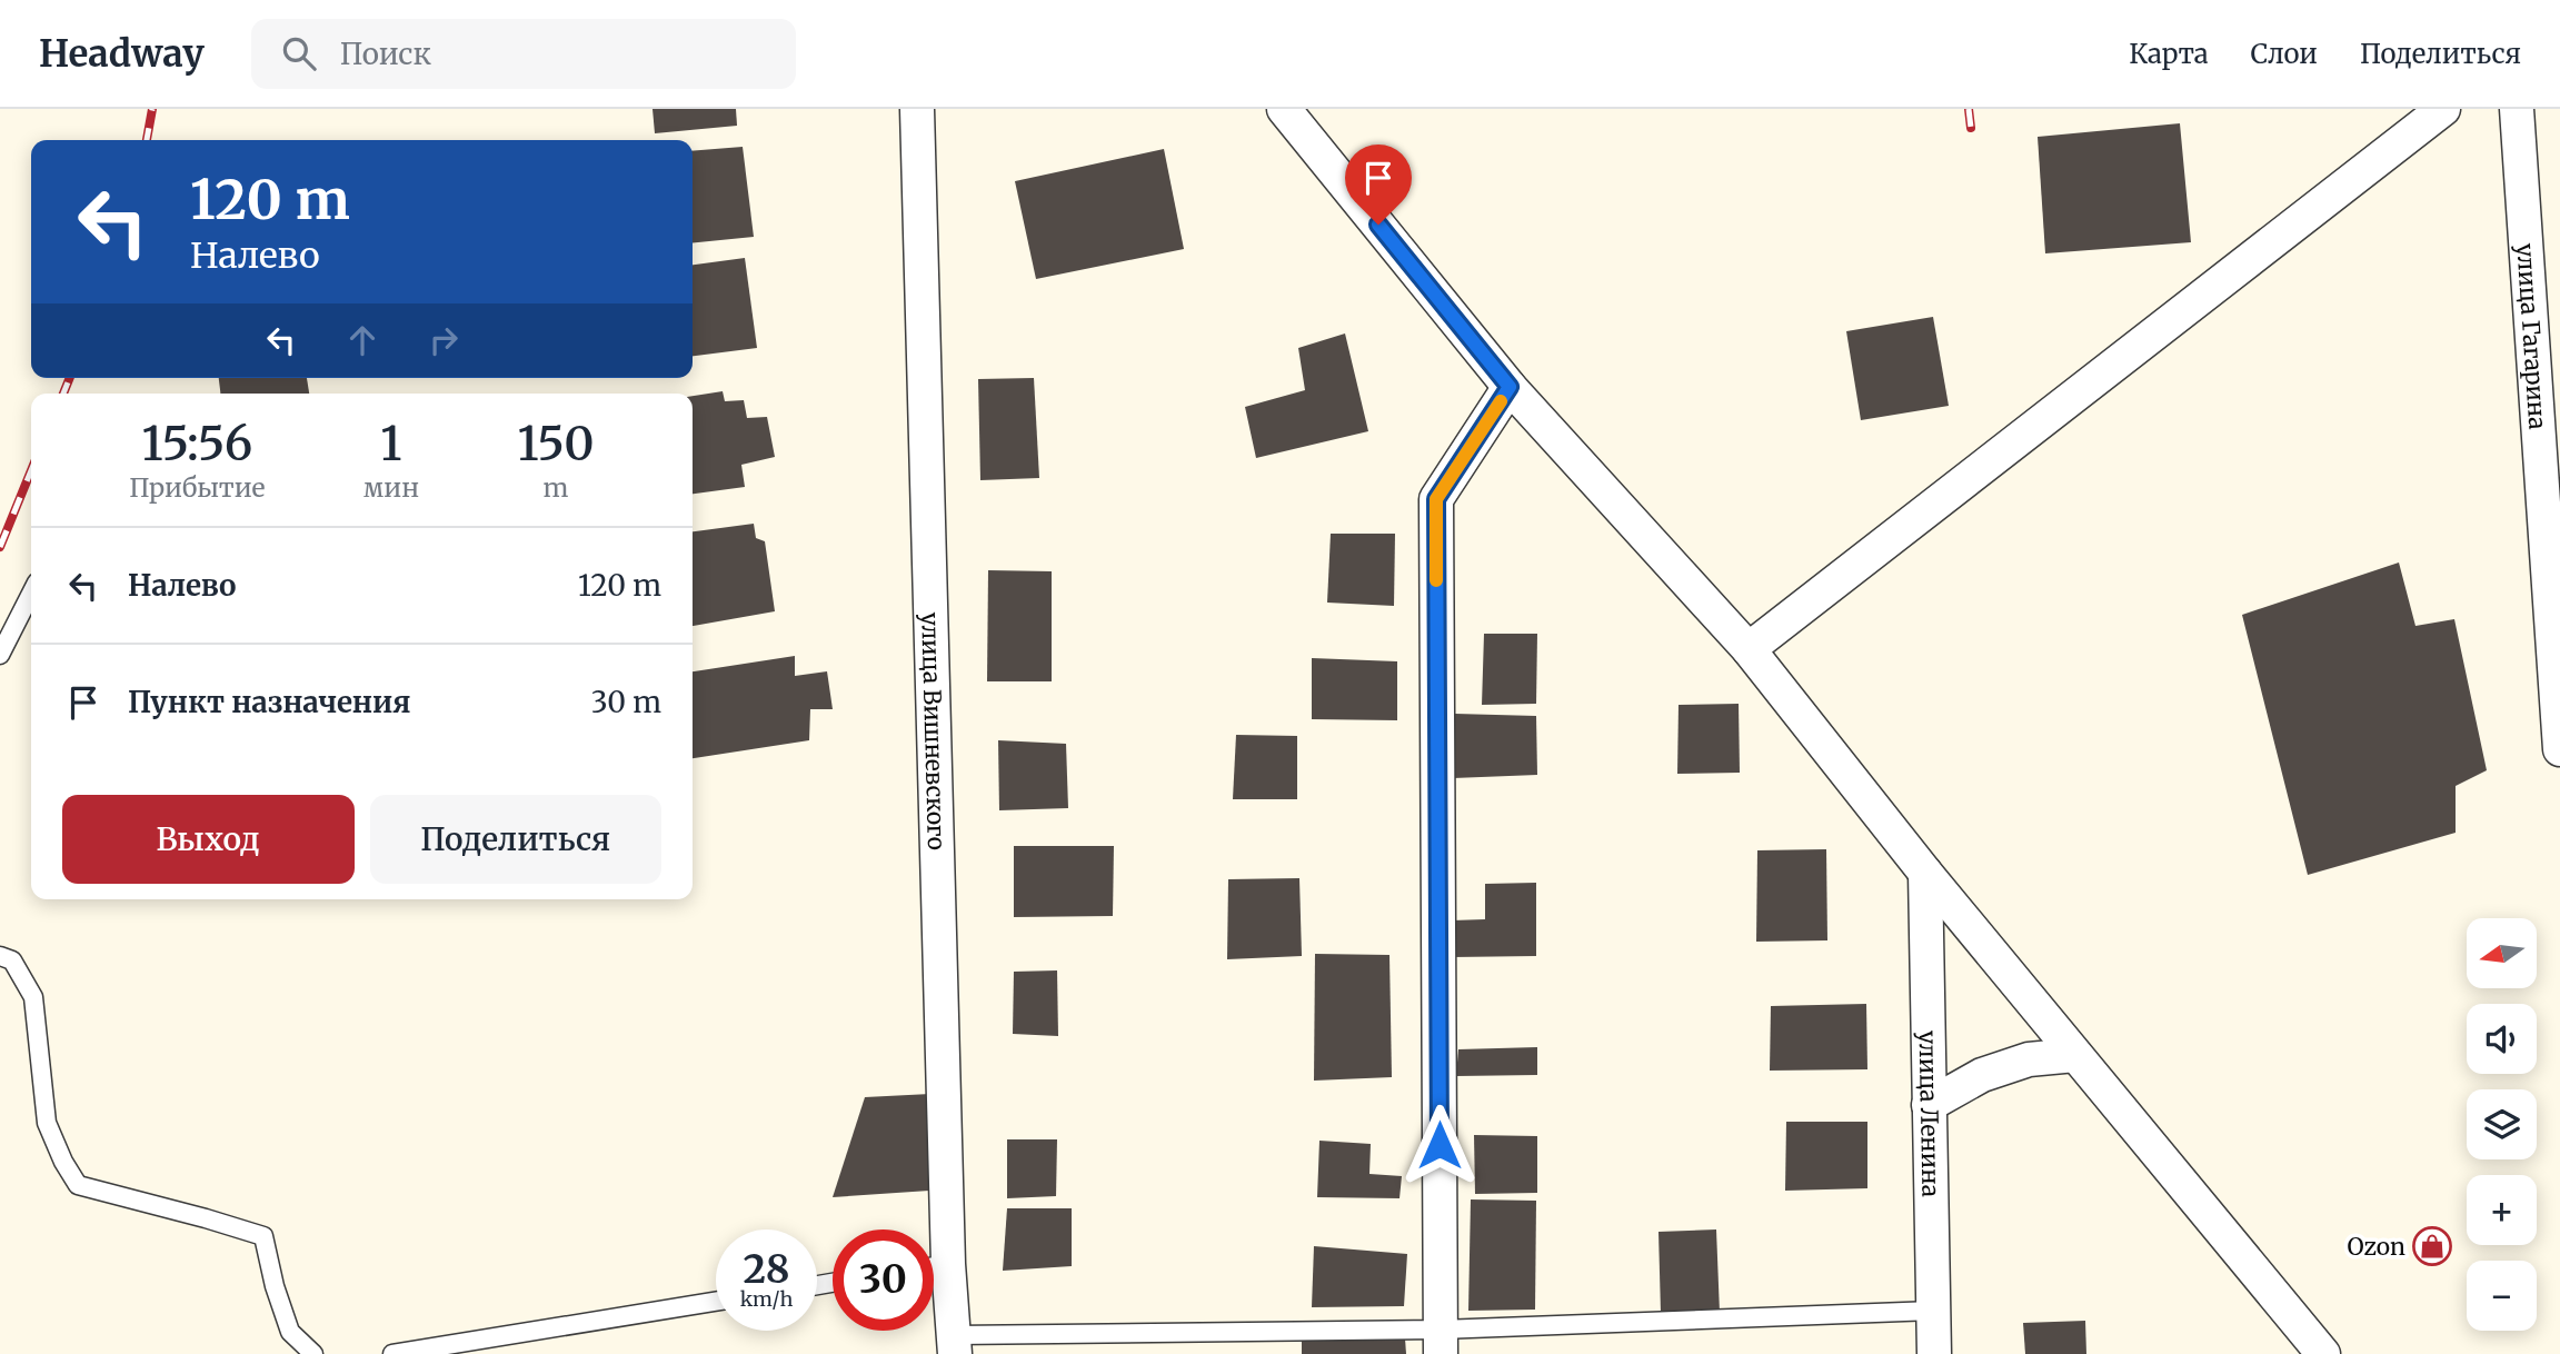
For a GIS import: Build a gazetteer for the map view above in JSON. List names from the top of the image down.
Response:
{
  "streets": {
    "street": ["улица Гагарина", "улица Вишневского", "улица Ленина"]
  },
  "places": {
    "shop": ["Ozon"]
  },
  "north": "left",
  "page": {
    "header": "Headway",
    "search": "Поиск",
    "nav": ["Карта", "Слои", "Поделиться"],
    "turn": ["120 m", "Налево"],
    "eta": [
      "15:56",
      "Прибытие",
      "1",
      "мин",
      "150",
      "m"
    ],
    "list": [
      {
        "name": "Налево",
        "value": "120 m"
      },
      {
        "name": "Пункт назначения",
        "value": "30 m"
      }
    ],
    "buttons": ["Выход", "Поделиться"],
    "map_buttons": ["+", "−"],
    "speed": "28 km/h",
    "limit": "30"
  }
}
